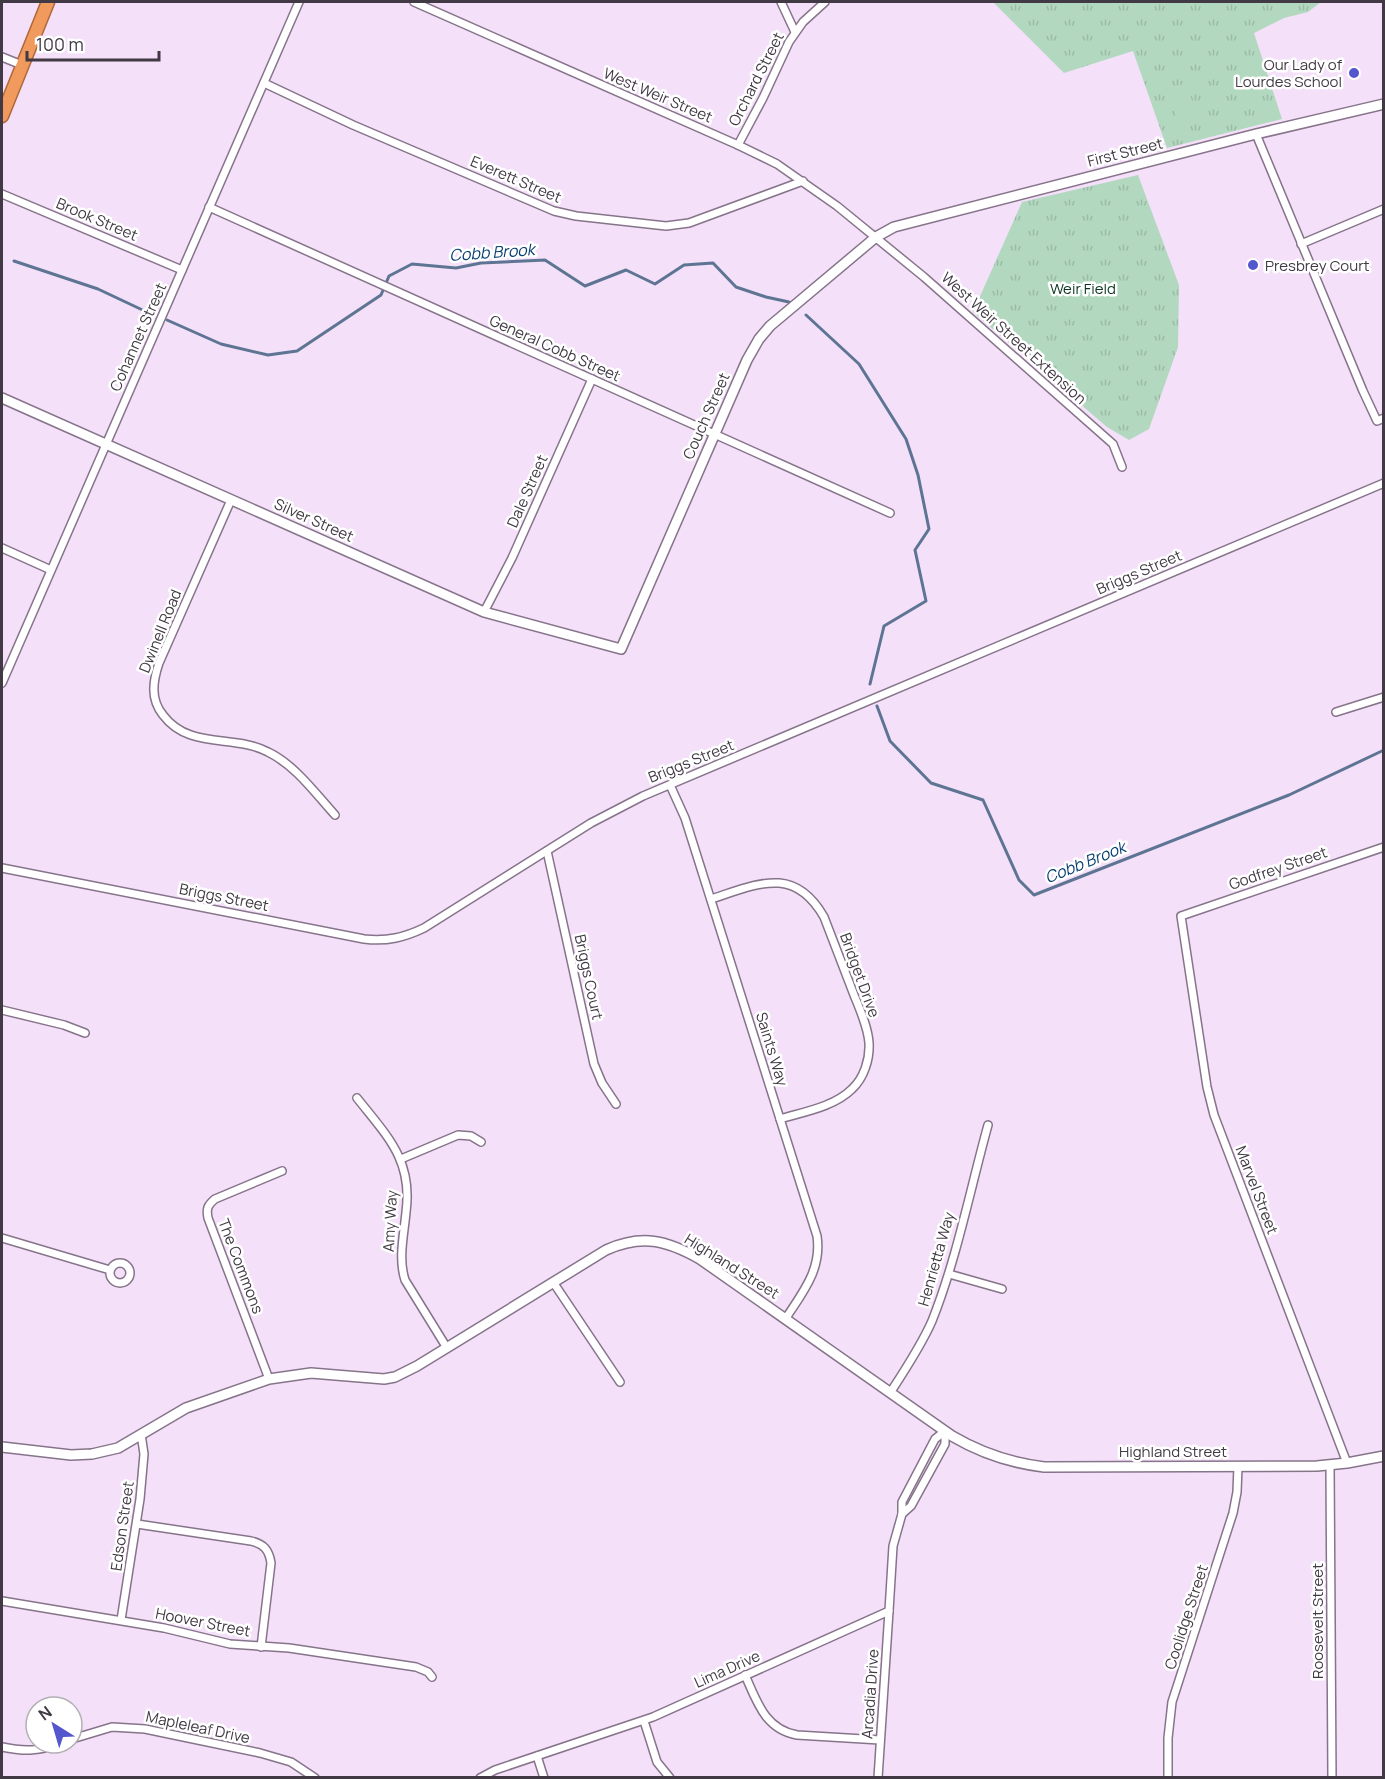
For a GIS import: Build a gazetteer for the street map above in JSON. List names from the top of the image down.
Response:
{
  "streets": {
    "street": [
      "Orchard Street",
      "West Weir Street",
      "First Street",
      "Everett Street",
      "Brook Street",
      "Cohannet Street",
      "West Weir Street Extension",
      "General Cobb Street",
      "Couch Street",
      "Dale Street",
      "Silver Street",
      "Briggs Street",
      "Dwinell Road",
      "Godfrey Street",
      "Bridget Drive",
      "Briggs Court",
      "Saints Way",
      "Marvel Street",
      "Amy Way",
      "Henrietta Way",
      "The Commons",
      "Highland Street",
      "Edson Street",
      "Coolidge Street",
      "Roosevelt Street",
      "Hoover Street",
      "Lima Drive",
      "Arcadia Drive",
      "Mapleleaf Drive"
    ]
  },
  "crossings": [
    ["Orchard Street", "West Weir Street"],
    ["West Weir Street", "First Street"],
    ["West Weir Street", "Everett Street"],
    ["West Weir Street", "West Weir Street Extension"],
    ["West Weir Street", "Couch Street"],
    ["First Street", "West Weir Street Extension"],
    ["First Street", "Couch Street"],
    ["Everett Street", "Cohannet Street"],
    ["Brook Street", "Cohannet Street"],
    ["Cohannet Street", "General Cobb Street"],
    ["Cohannet Street", "Silver Street"],
    ["West Weir Street Extension", "Couch Street"],
    ["General Cobb Street", "Couch Street"],
    ["General Cobb Street", "Dale Street"],
    ["Couch Street", "Silver Street"],
    ["Dale Street", "Silver Street"],
    ["Silver Street", "Dwinell Road"],
    ["Briggs Street", "Briggs Court"],
    ["Briggs Street", "Saints Way"],
    ["Godfrey Street", "Marvel Street"],
    ["Bridget Drive", "Saints Way"],
    ["Saints Way", "Highland Street"],
    ["Marvel Street", "Highland Street"],
    ["Amy Way", "Highland Street"],
    ["Henrietta Way", "Highland Street"],
    ["The Commons", "Highland Street"],
    ["Highland Street", "Edson Street"],
    ["Highland Street", "Coolidge Street"],
    ["Highland Street", "Roosevelt Street"],
    ["Edson Street", "Hoover Street"],
    ["Lima Drive", "Arcadia Drive"]
  ],
  "water": ["Cobb Brook"],
  "parks": ["Weir Field"],
  "places": ["Our Lady of Lourdes School", "Presbrey Court"],
  "scale_bar": "100 m",
  "north": "top left"
}
